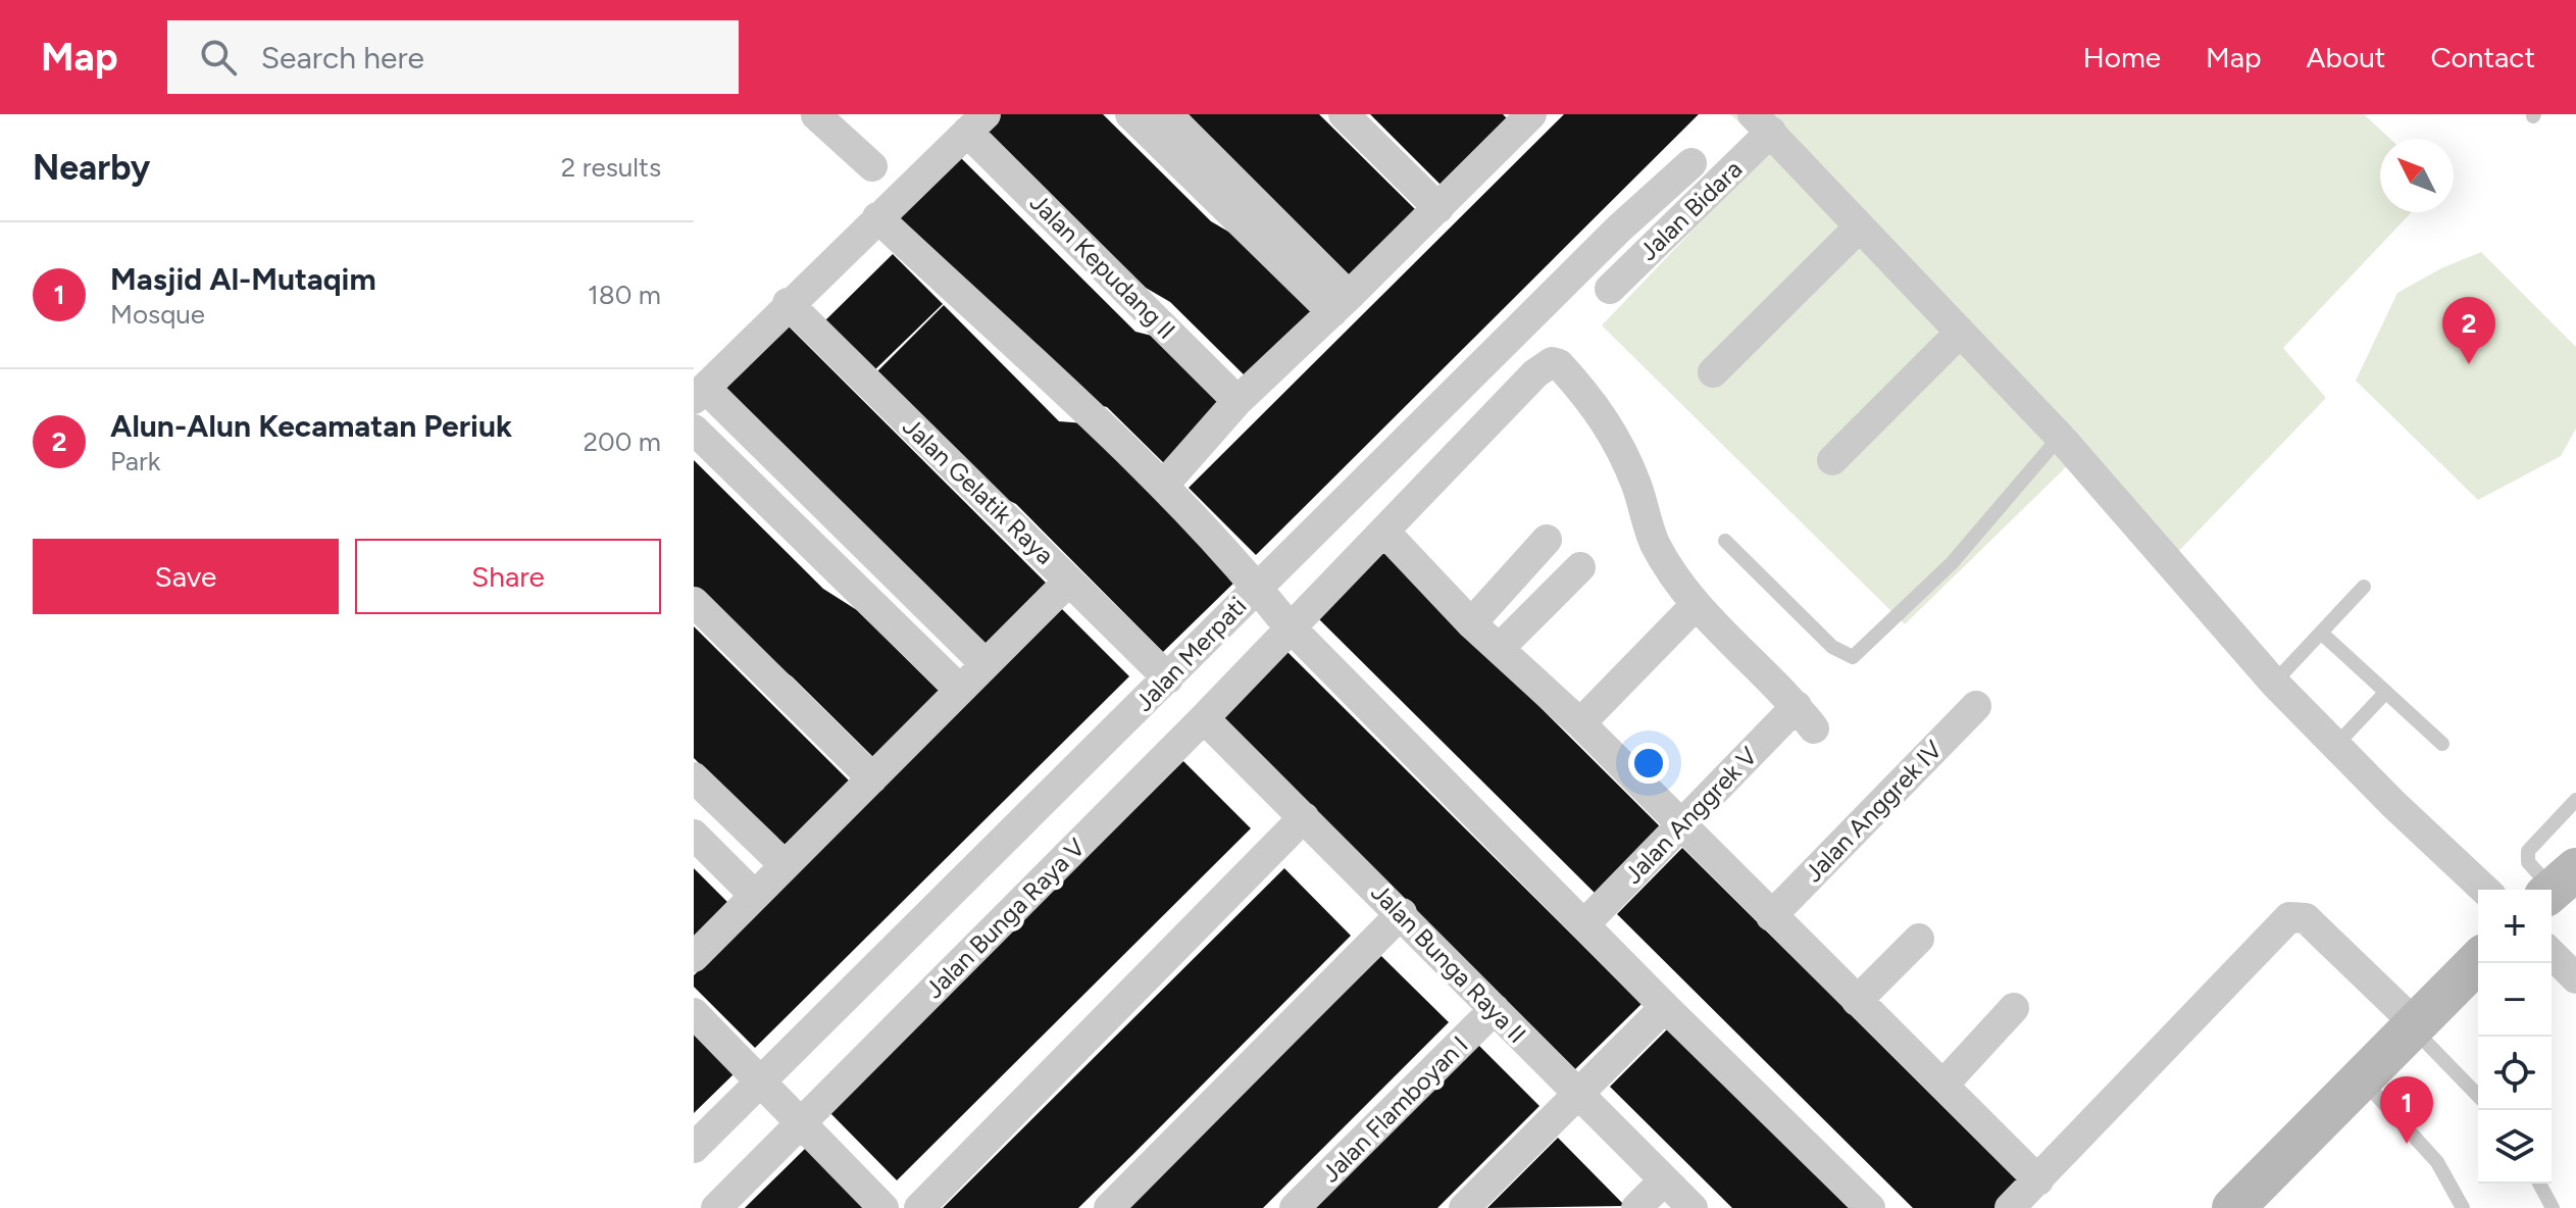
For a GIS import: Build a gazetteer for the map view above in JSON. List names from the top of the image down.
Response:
{
  "streets": {
    "street": [
      "Jalan Bidara",
      "Jalan Kepudang II",
      "Jalan Gelatik Raya",
      "Jalan Merpati",
      "Jalan Anggrek IV",
      "Jalan Anggrek V",
      "Jalan Bunga Raya V",
      "Jalan Bunga Raya II",
      "Jalan Flamboyan I"
    ]
  },
  "crossings": [
    ["Jalan Gelatik Raya", "Jalan Merpati"],
    ["Jalan Anggrek V", "Jalan Bunga Raya V"],
    ["Jalan Bunga Raya V", "Jalan Bunga Raya II"],
    ["Jalan Bunga Raya II", "Jalan Flamboyan I"]
  ],
  "north": "top left",
  "page": {
    "header": "Map",
    "search": "Search here",
    "nav": [
      "Home",
      "Map",
      "About",
      "Contact"
    ],
    "heading": ["Nearby", "2 results"],
    "list": [
      {
        "mark": "1",
        "name": "Masjid Al-Mutaqim",
        "note": "Mosque",
        "value": "180 m"
      },
      {
        "mark": "2",
        "name": "Alun-Alun Kecamatan Periuk",
        "note": "Park",
        "value": "200 m"
      }
    ],
    "pins": ["2", "1"],
    "buttons": ["Save", "Share"],
    "map_buttons": ["+", "−"]
  }
}
